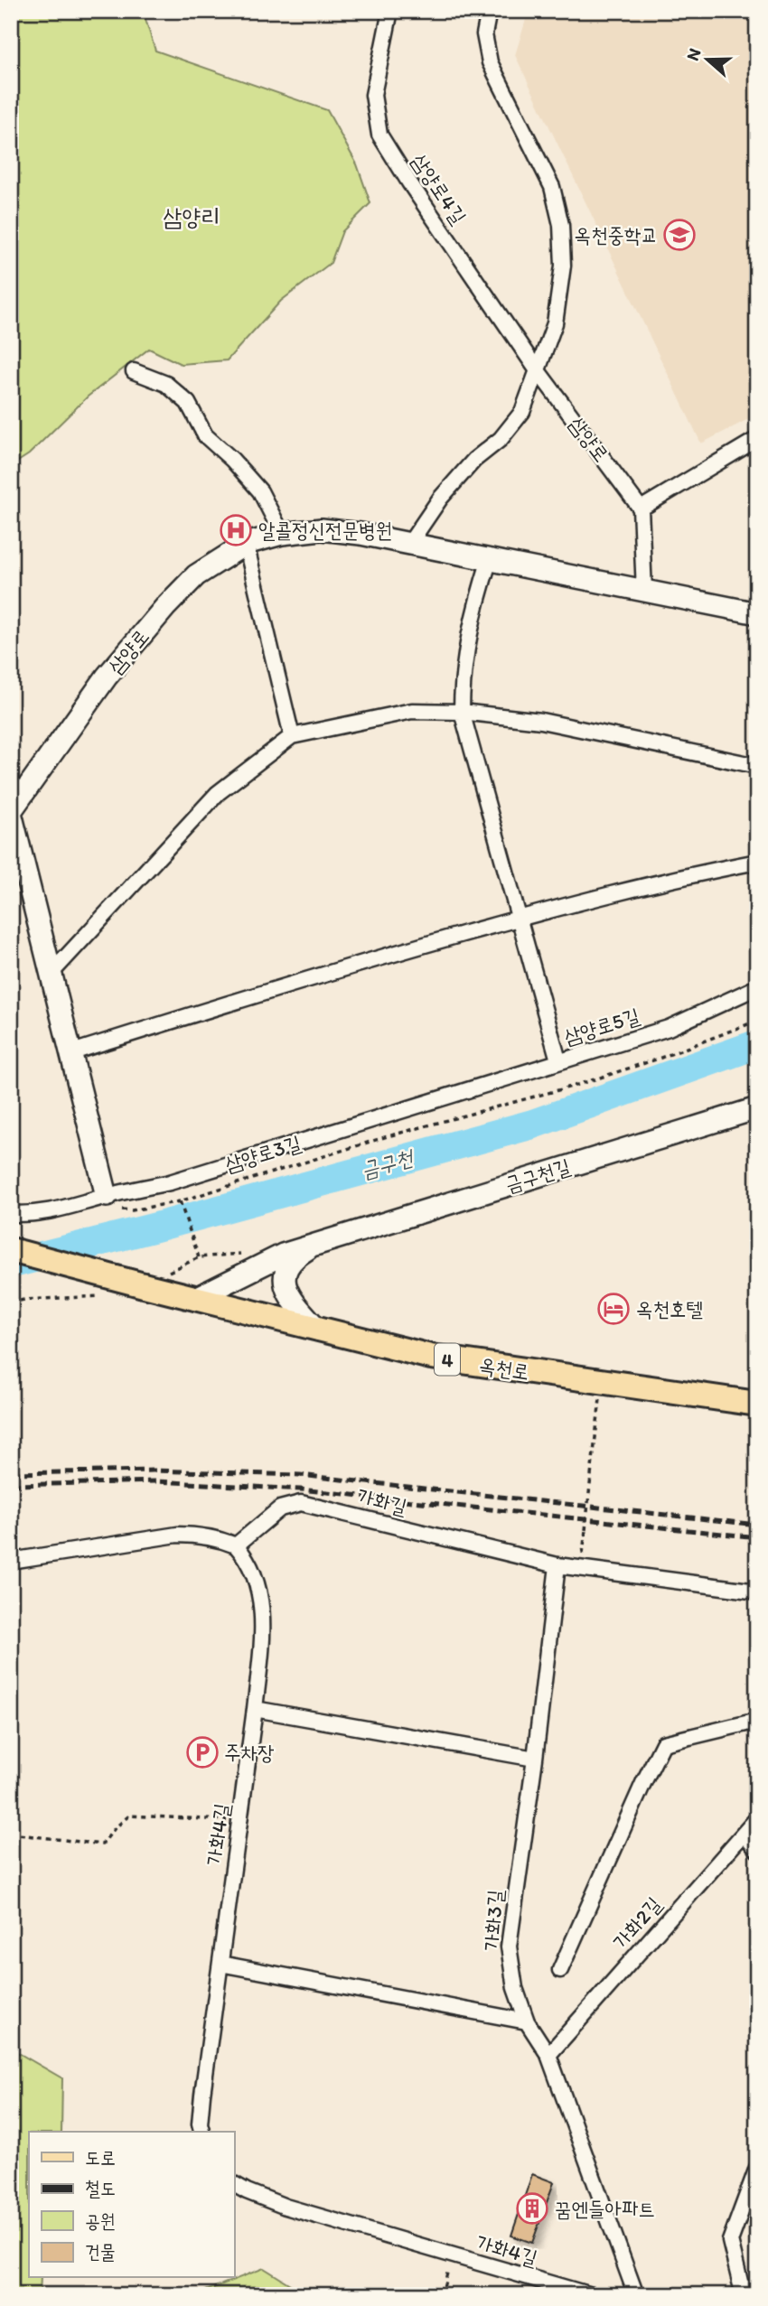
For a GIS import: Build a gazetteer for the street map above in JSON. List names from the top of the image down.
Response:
{
  "streets": {
    "main road": ["4", "옥천로"],
    "street": [
      "삼양로4길",
      "삼양로",
      "삼양로5길",
      "삼양로3길",
      "금구천길",
      "가화길",
      "가화4길",
      "가화3길",
      "가화2길"
    ]
  },
  "crossings": [
    ["삼양로4길", "삼양로"],
    ["삼양로", "삼양로5길"],
    ["삼양로5길", "삼양로3길"],
    ["가화길", "가화4길"],
    ["가화길", "가화3길"],
    ["가화3길", "가화2길"]
  ],
  "districts": ["삼양리"],
  "water": ["금구천"],
  "places": {
    "school or university": ["옥천중학교"],
    "hospital": ["알콜정신전문병원"],
    "hotel": ["옥천호텔"],
    "parking": ["주차장"],
    "building": ["꿈엔들아파트"]
  },
  "legend": [
    "도로",
    "철도",
    "공원",
    "건물"
  ],
  "north": "left"
}
